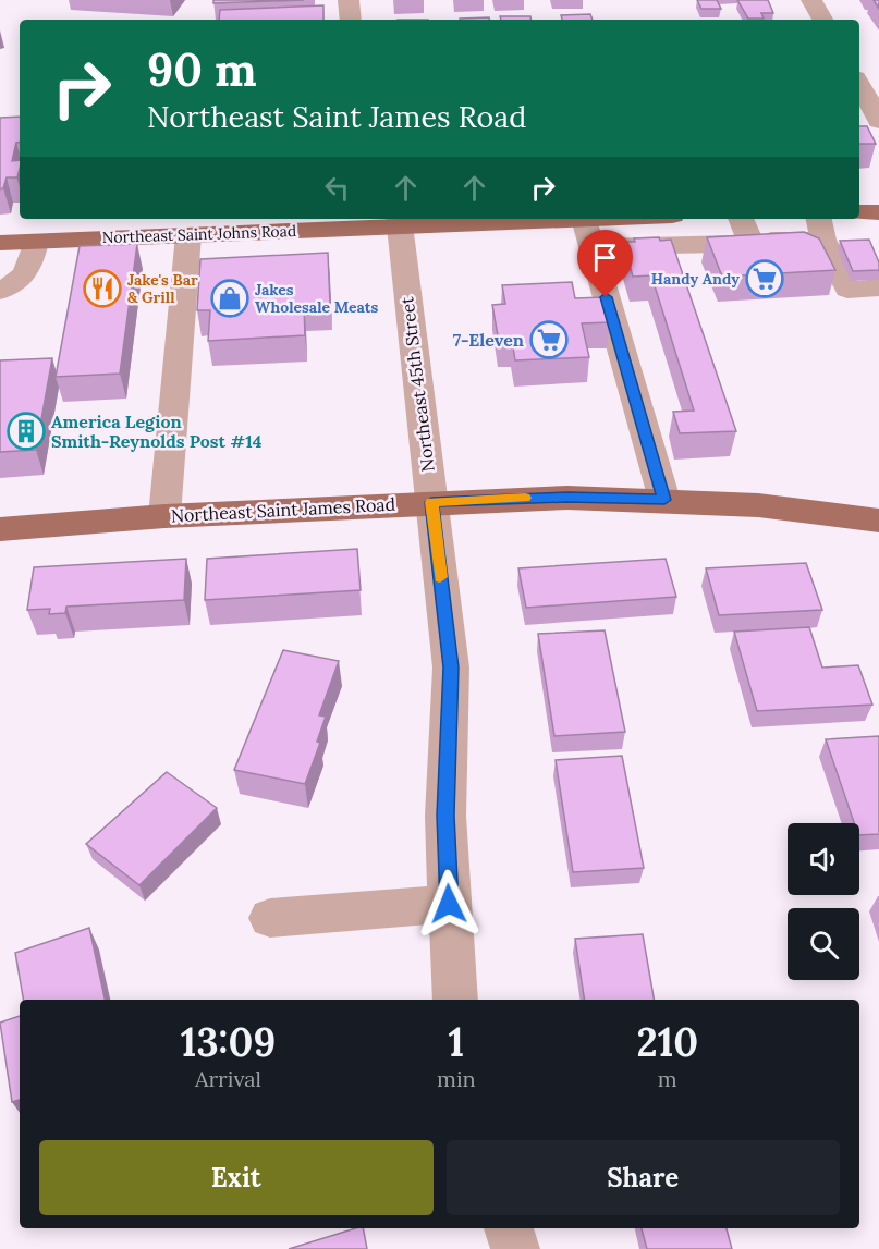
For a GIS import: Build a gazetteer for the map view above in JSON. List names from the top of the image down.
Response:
{
  "streets": {
    "main road": ["Northeast Saint Johns Road", "Northeast Saint James Road"],
    "street": ["Northeast 45th Street"]
  },
  "crossings": [
    ["Northeast Saint Johns Road", "Northeast 45th Street"],
    ["Northeast 45th Street", "Northeast Saint James Road"]
  ],
  "places": {
    "supermarket": ["Handy Andy", "7-Eleven"],
    "restaurant": ["Jake's Bar & Grill"],
    "shop": ["Jakes Wholesale Meats"],
    "building": ["America Legion Smith-Reynolds Post #14"]
  },
  "page": {
    "turn": ["90 m", "Northeast Saint James Road"],
    "eta": [
      "13:09",
      "Arrival",
      "1",
      "min",
      "210",
      "m"
    ],
    "buttons": ["Exit", "Share"]
  }
}
